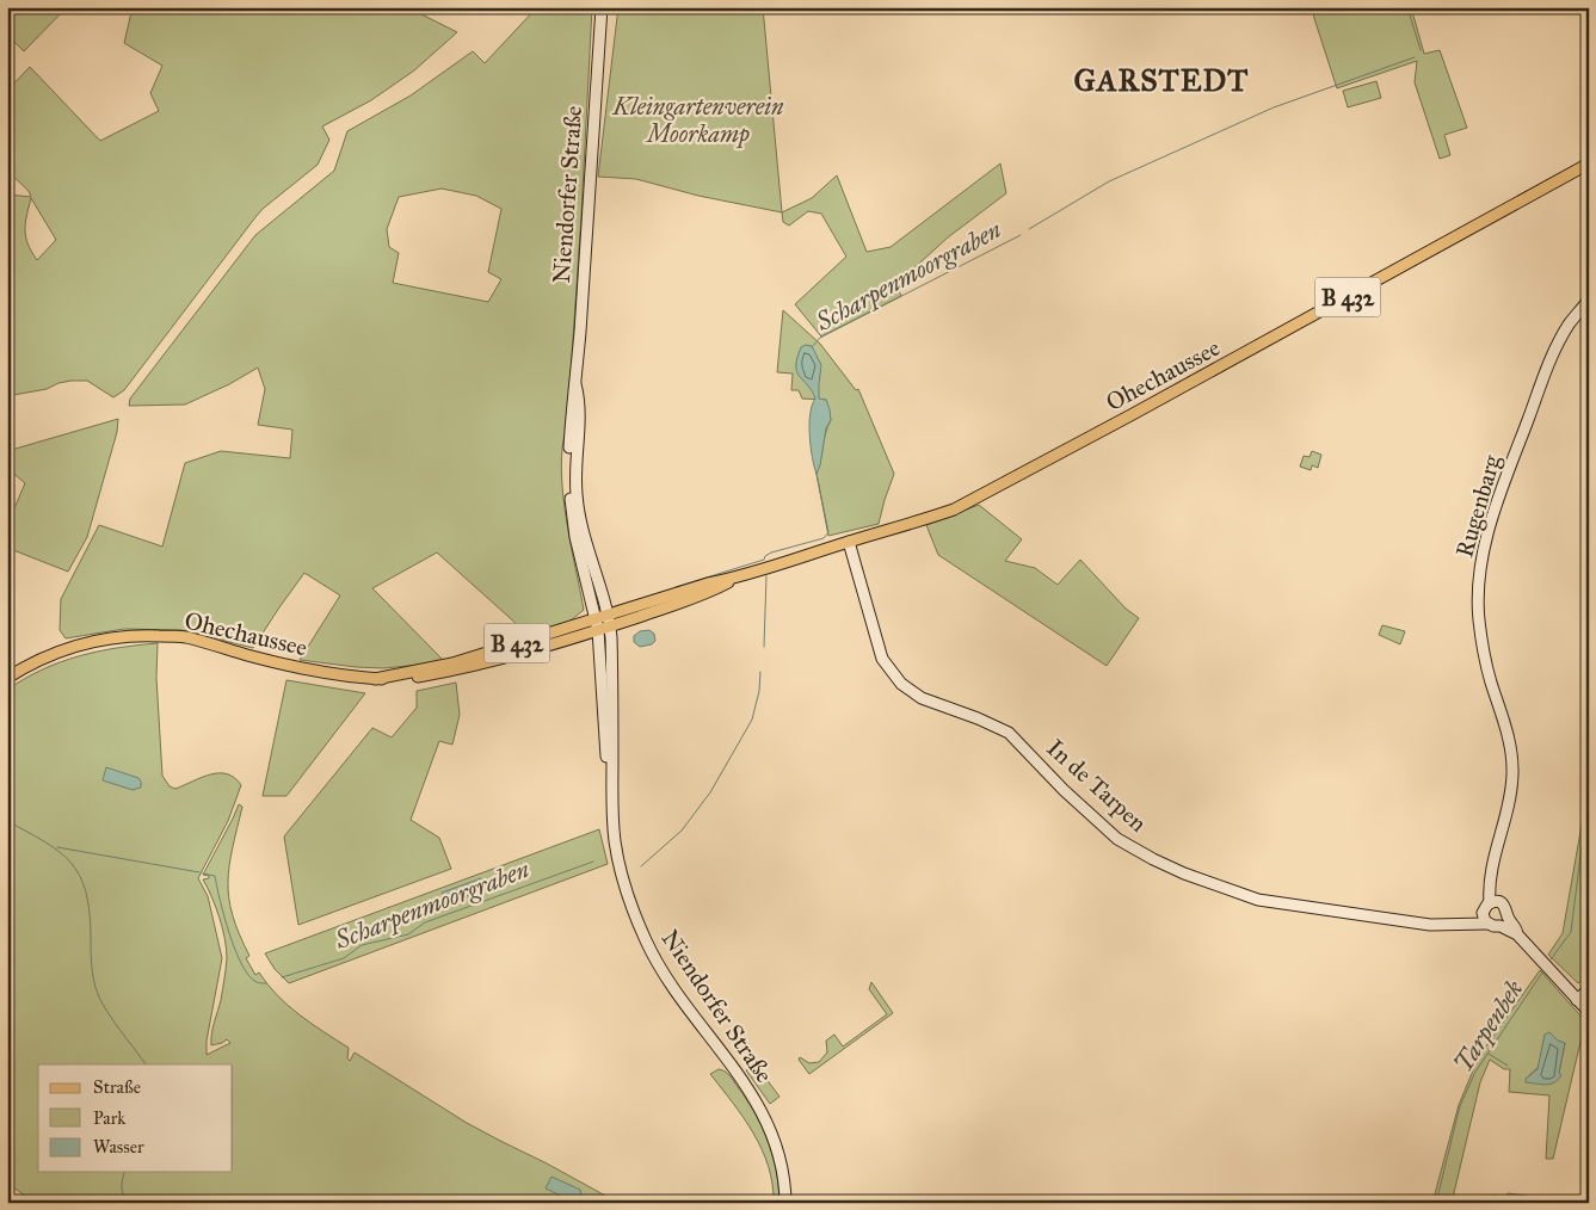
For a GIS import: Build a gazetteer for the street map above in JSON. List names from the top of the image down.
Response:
{
  "streets": {
    "main road": ["B 432", "Ohechaussee"],
    "street": ["Niendorfer Straße", "Rugenbarg", "In de Tarpen"]
  },
  "crossings": [
    ["Niendorfer Straße", "Ohechaussee"],
    ["Ohechaussee", "In de Tarpen"],
    ["Rugenbarg", "In de Tarpen"]
  ],
  "districts": ["GARSTEDT"],
  "water": ["Scharpenmoorgraben", "Tarpenbek"],
  "parks": ["Kleingartenverein Moorkamp"],
  "legend": ["Straße", "Park", "Wasser"]
}
